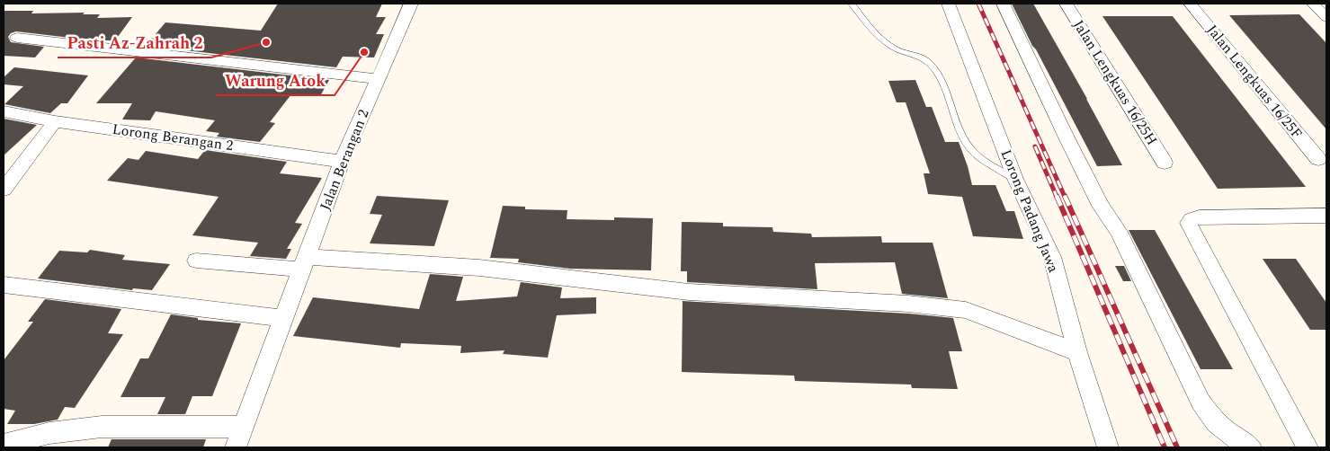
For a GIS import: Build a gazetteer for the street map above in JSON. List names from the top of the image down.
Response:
{
  "streets": {
    "street": [
      "Jalan Lengkuas 16/25F",
      "Jalan Lengkuas 16/25H",
      "Lorong Berangan 2",
      "Jalan Berangan 2",
      "Lorong Padang Jawa"
    ]
  },
  "crossings": [
    ["Lorong Berangan 2", "Jalan Berangan 2"]
  ],
  "places": ["Pasti Az-Zahrah 2", "Warung Atok"]
}
